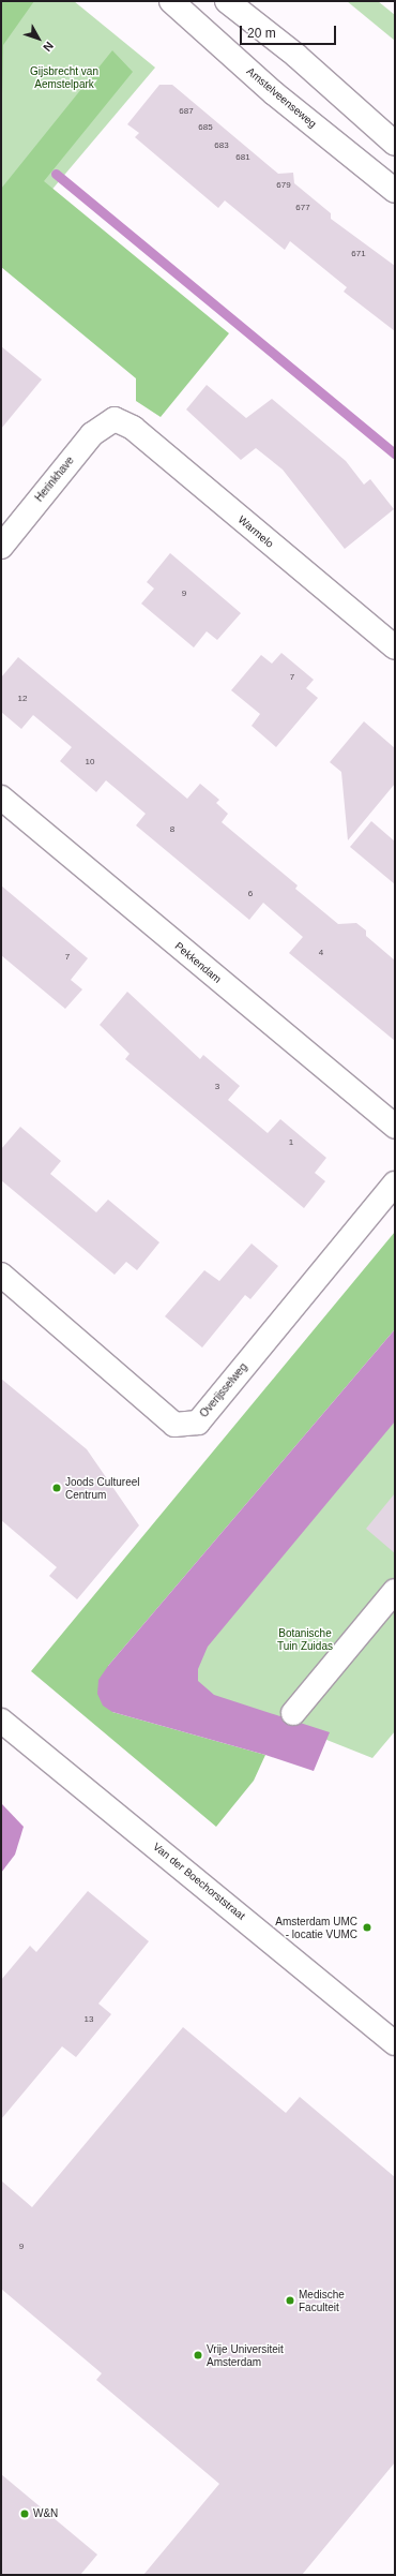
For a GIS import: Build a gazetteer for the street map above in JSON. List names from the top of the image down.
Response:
{
  "streets": {
    "street": [
      "Amstelveenseweg",
      "Herinkhave",
      "Warmelo",
      "Pekkendam",
      "Overijsselweg",
      "Van der Boechorststraat"
    ]
  },
  "crossings": [
    ["Herinkhave", "Warmelo"]
  ],
  "parks": ["Gijsbrecht van Aemstelpark", "Botanische Tuin Zuidas"],
  "places": [
    "Joods Cultureel Centrum",
    "Amsterdam UMC - locatie VUMC",
    "Medische Faculteit",
    "Vrije Universiteit Amsterdam",
    "W&N"
  ],
  "house_numbers": [
    "687",
    "685",
    "683",
    "681",
    "679",
    "677",
    "671",
    "9",
    "7",
    "12",
    "10",
    "8",
    "6",
    "4",
    "7",
    "3",
    "1",
    "13",
    "9"
  ],
  "scale_bar": "20 m",
  "north": "bottom right"
}
